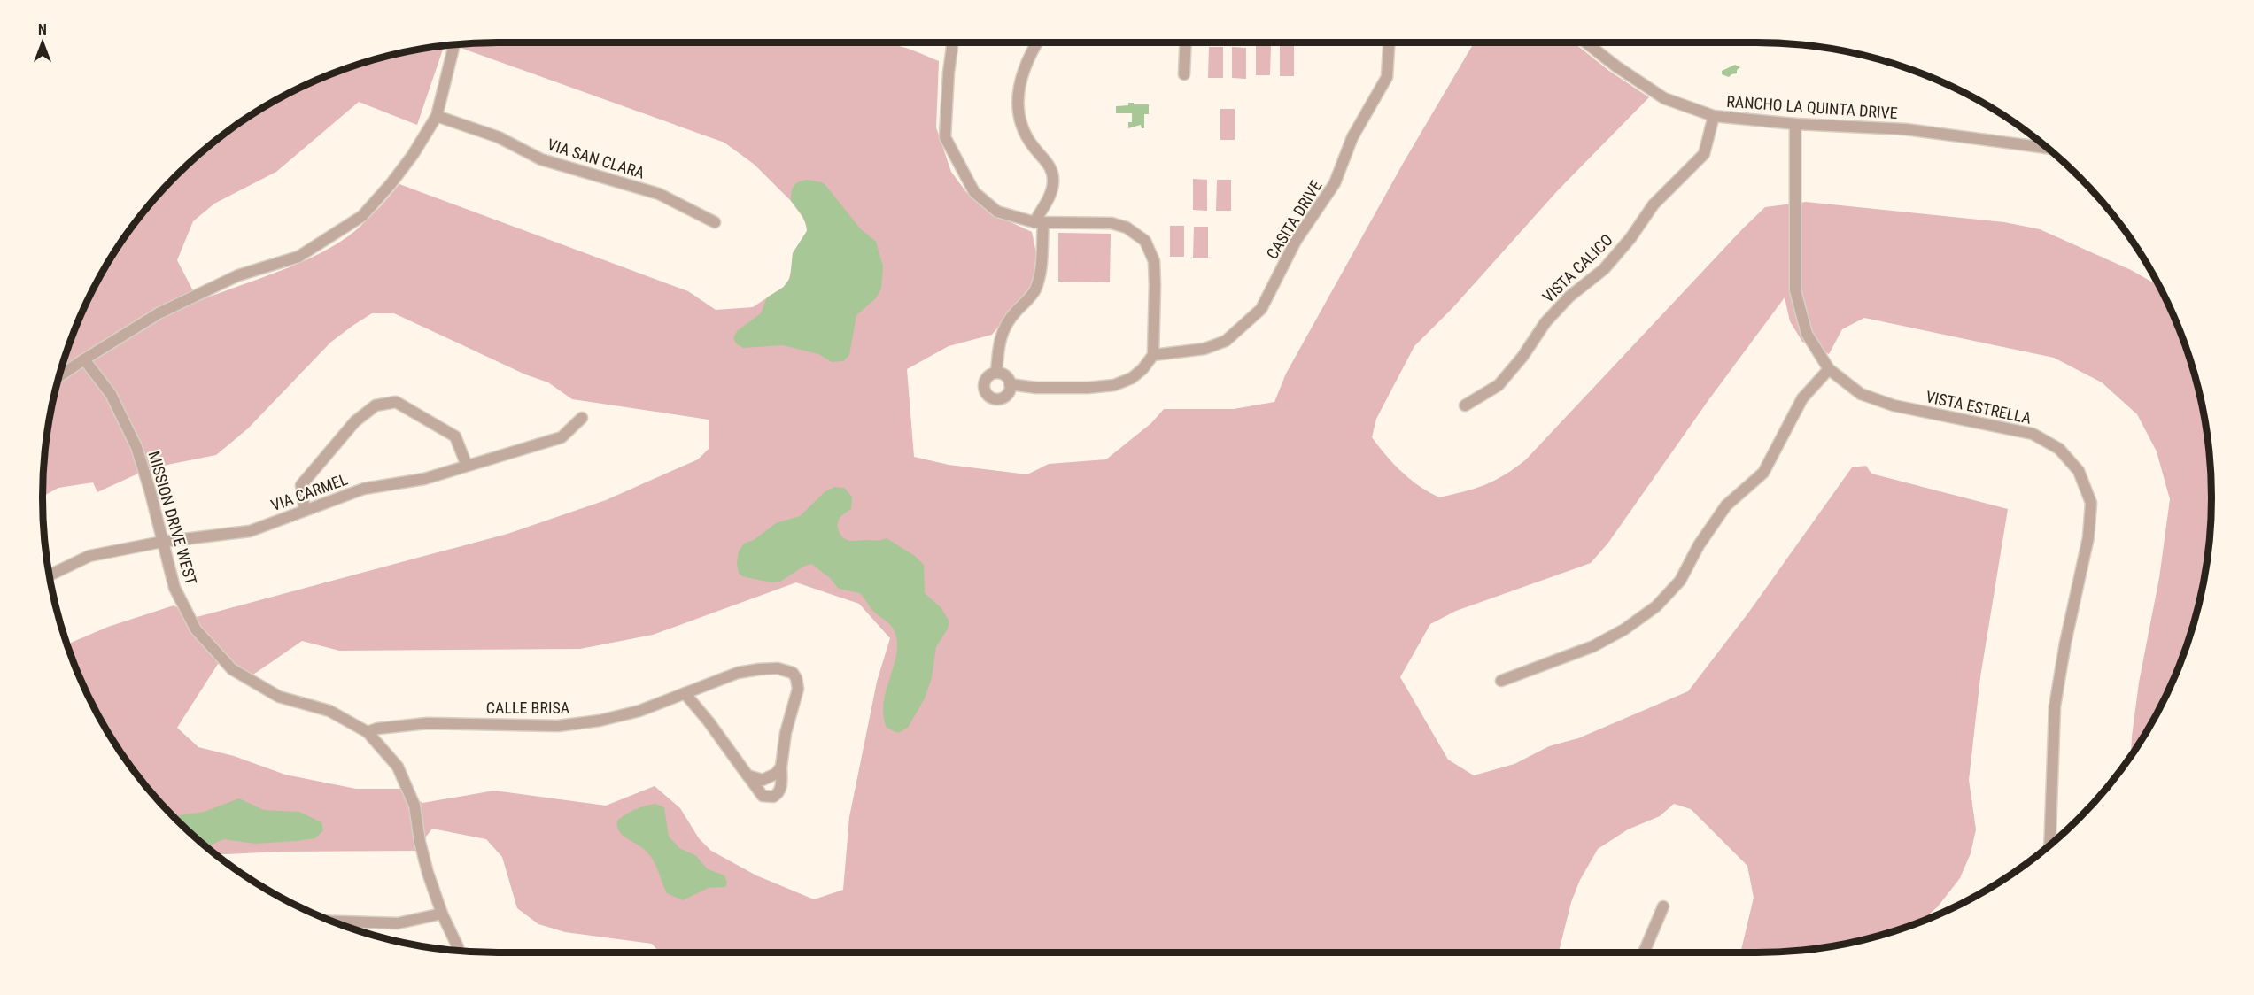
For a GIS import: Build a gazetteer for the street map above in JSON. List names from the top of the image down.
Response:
{
  "streets": {
    "street": [
      "RANCHO LA QUINTA DRIVE",
      "VIA SAN CLARA",
      "CASITA DRIVE",
      "VISTA CALICO",
      "VISTA ESTRELLA",
      "VIA CARMEL",
      "MISSION DRIVE WEST",
      "CALLE BRISA"
    ]
  },
  "crossings": [
    ["RANCHO LA QUINTA DRIVE", "VISTA CALICO"],
    ["RANCHO LA QUINTA DRIVE", "VISTA ESTRELLA"],
    ["VIA CARMEL", "MISSION DRIVE WEST"],
    ["MISSION DRIVE WEST", "CALLE BRISA"]
  ],
  "north": "top"
}
